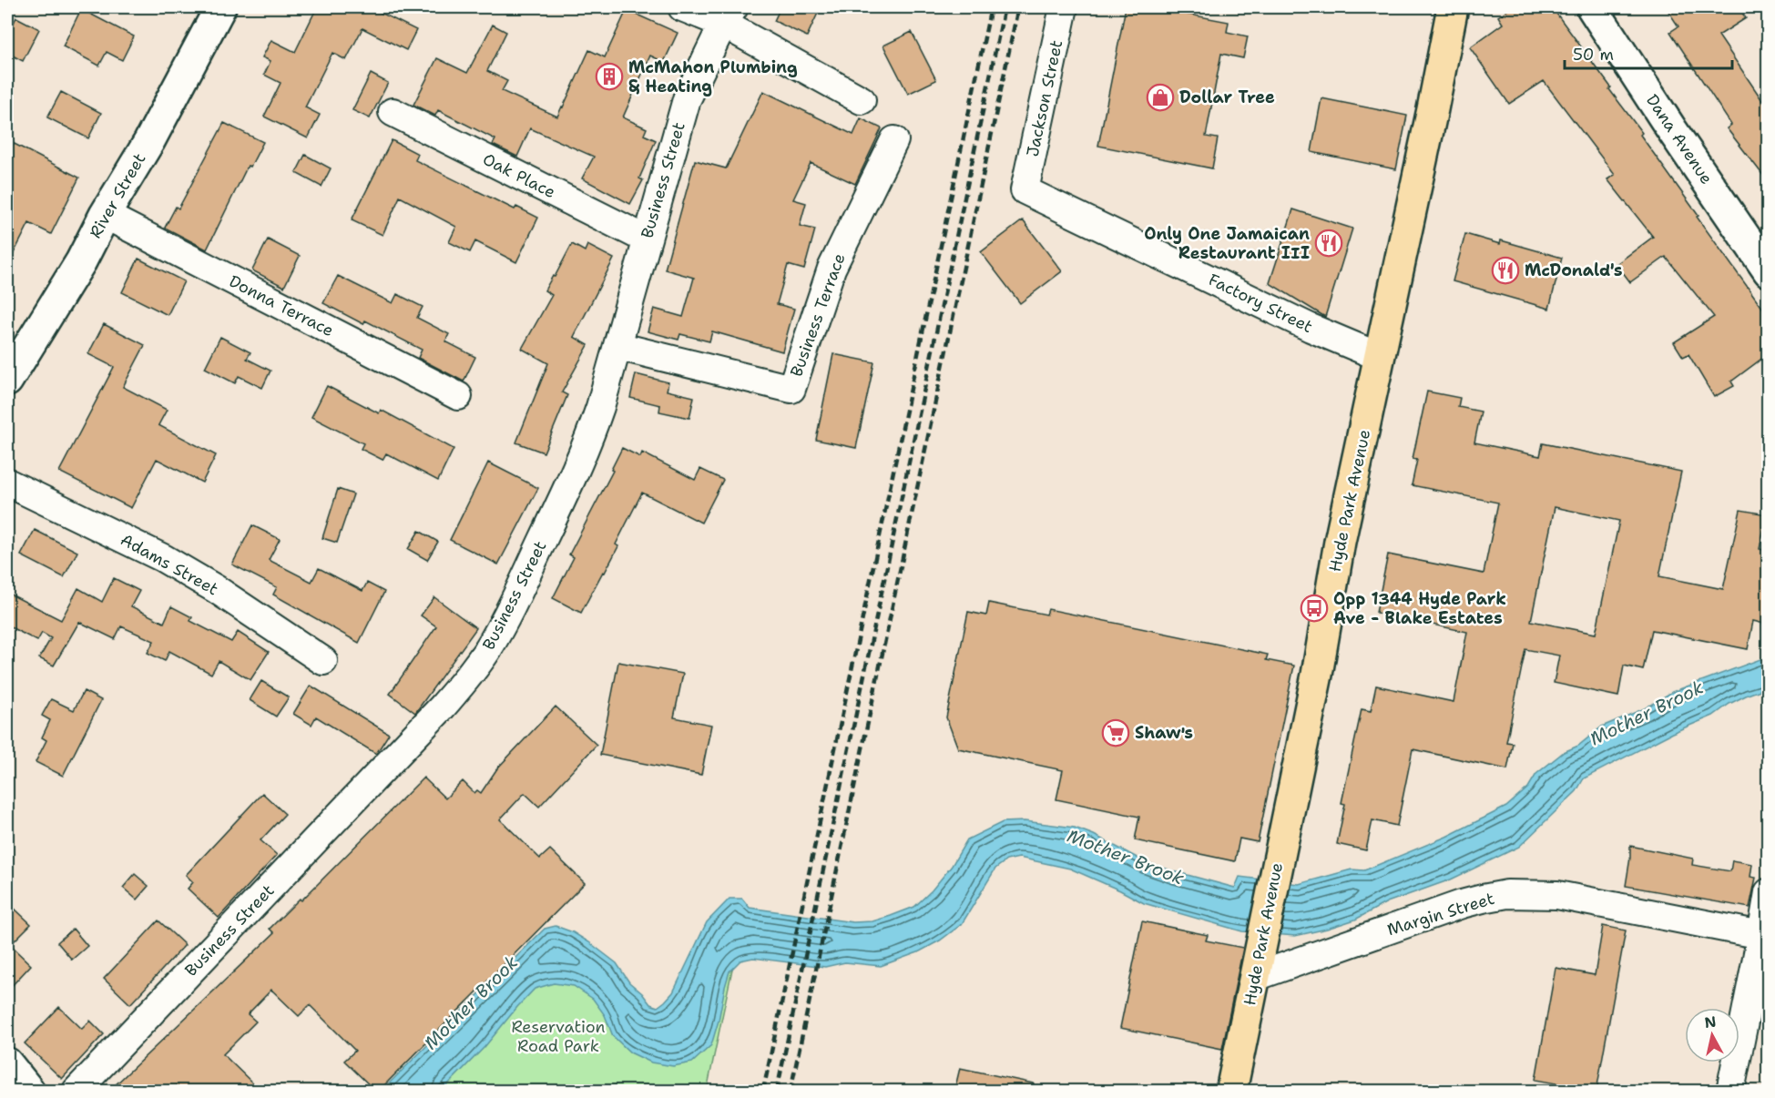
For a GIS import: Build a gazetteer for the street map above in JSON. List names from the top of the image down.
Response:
{
  "streets": {
    "main road": ["Dana Avenue", "River Street", "Hyde Park Avenue"],
    "street": [
      "Jackson Street",
      "Oak Place",
      "Business Street",
      "Factory Street",
      "Donna Terrace",
      "Business Terrace",
      "Adams Street",
      "Margin Street"
    ]
  },
  "crossings": [
    ["Jackson Street", "Factory Street"],
    ["Oak Place", "Business Street"],
    ["Business Street", "Business Terrace"],
    ["River Street", "Donna Terrace"],
    ["Factory Street", "Hyde Park Avenue"],
    ["Hyde Park Avenue", "Margin Street"]
  ],
  "water": ["Mother Brook"],
  "parks": ["Reservation Road Park"],
  "places": {
    "building": ["McMahon Plumbing & Heating"],
    "shop": ["Dollar Tree"],
    "restaurant": ["Only One Jamaican Restaurant III", "McDonald's"],
    "bus stop": ["Opp 1344 Hyde Park Ave - Blake Estates"],
    "supermarket": ["Shaw's"]
  },
  "scale_bar": "50 m",
  "north": "top"
}
